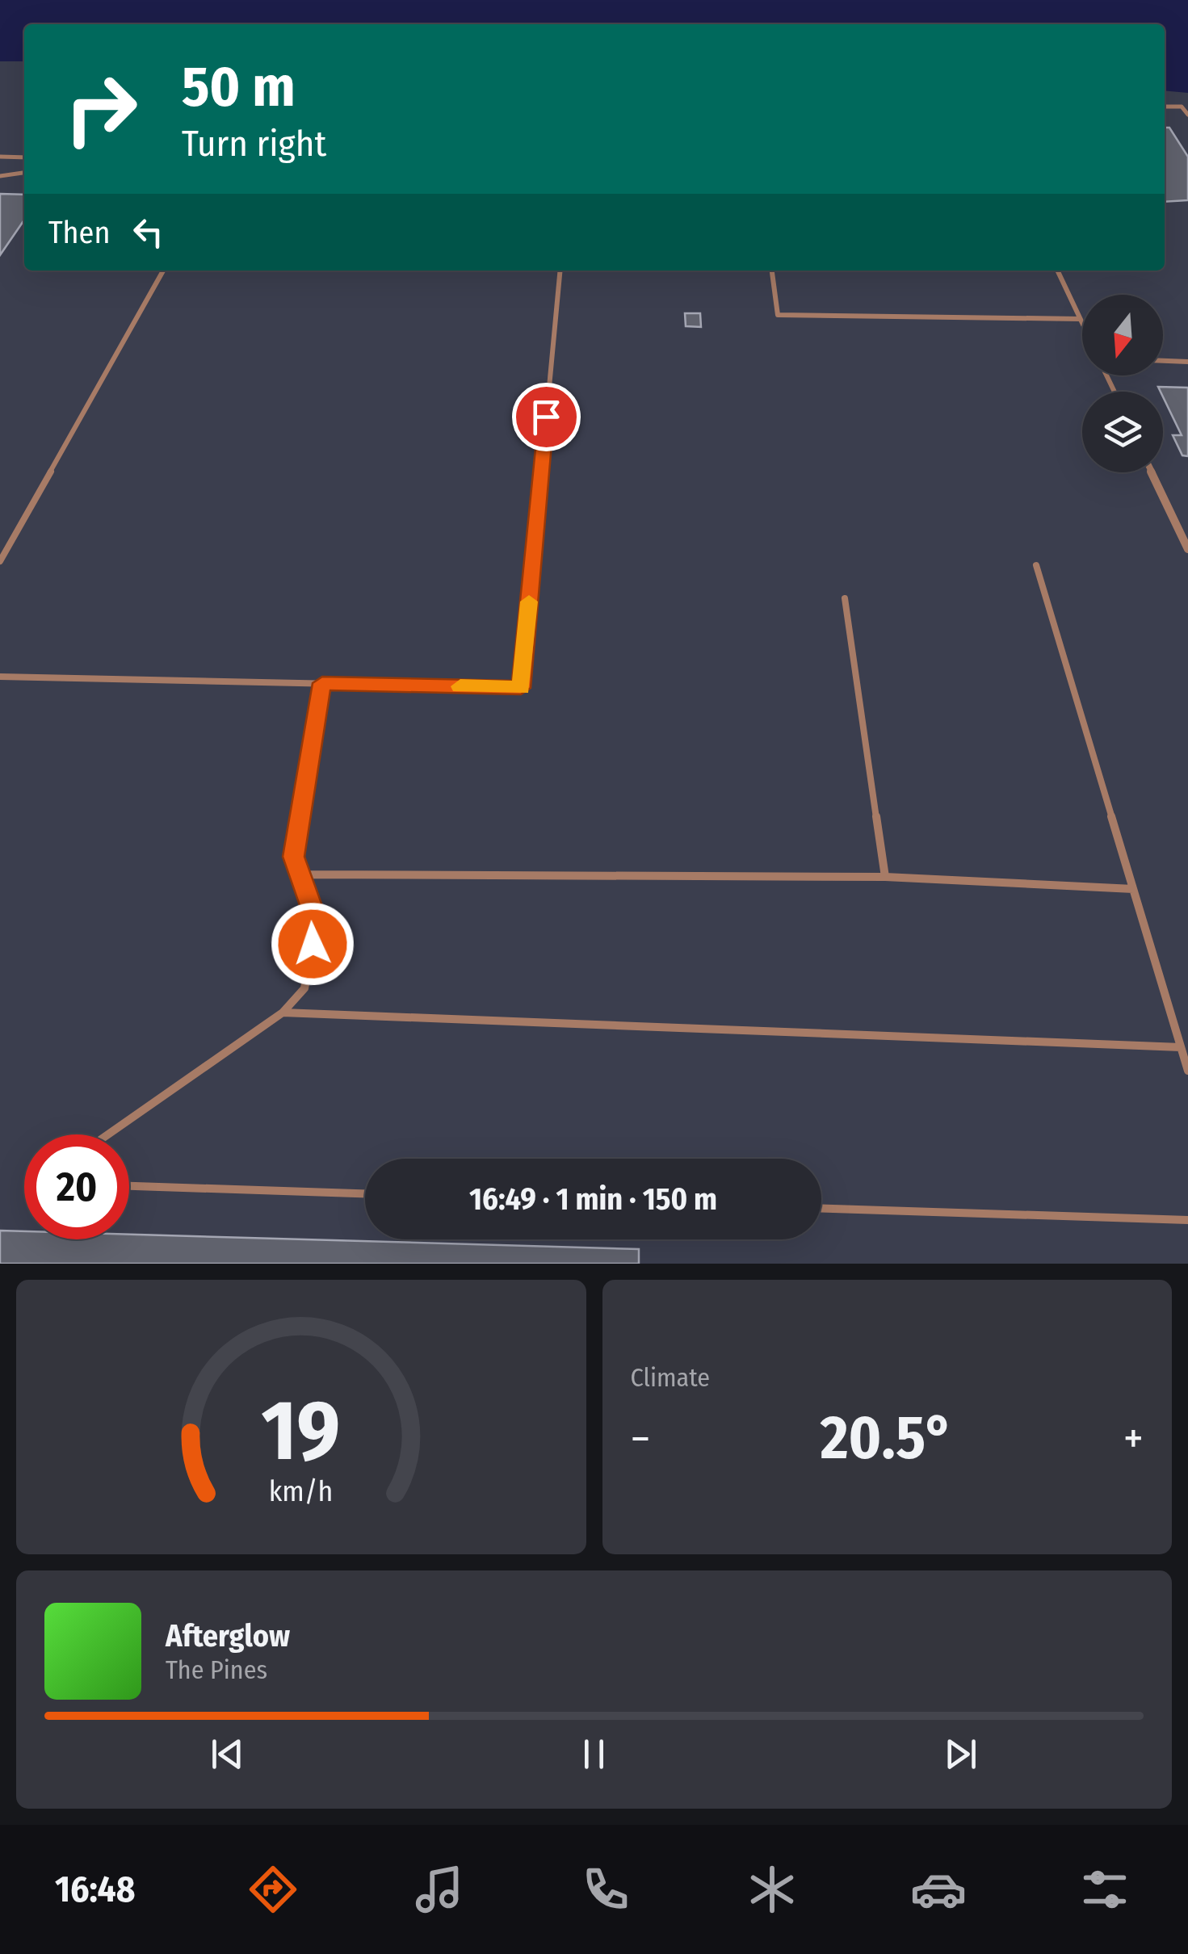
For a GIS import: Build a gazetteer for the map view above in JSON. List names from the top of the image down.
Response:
{
  "north": "bottom",
  "page": {
    "turn": ["50 m", "Turn right"],
    "then": "Then",
    "limit": "20",
    "trip": "16:49 · 1 min · 150 m",
    "tile": "Climate",
    "heat": ["−", "20.5°", "+"],
    "song": ["Afterglow", "The Pines"],
    "tabs": "16:48",
    "gauge": ["19", "km/h"]
  }
}
